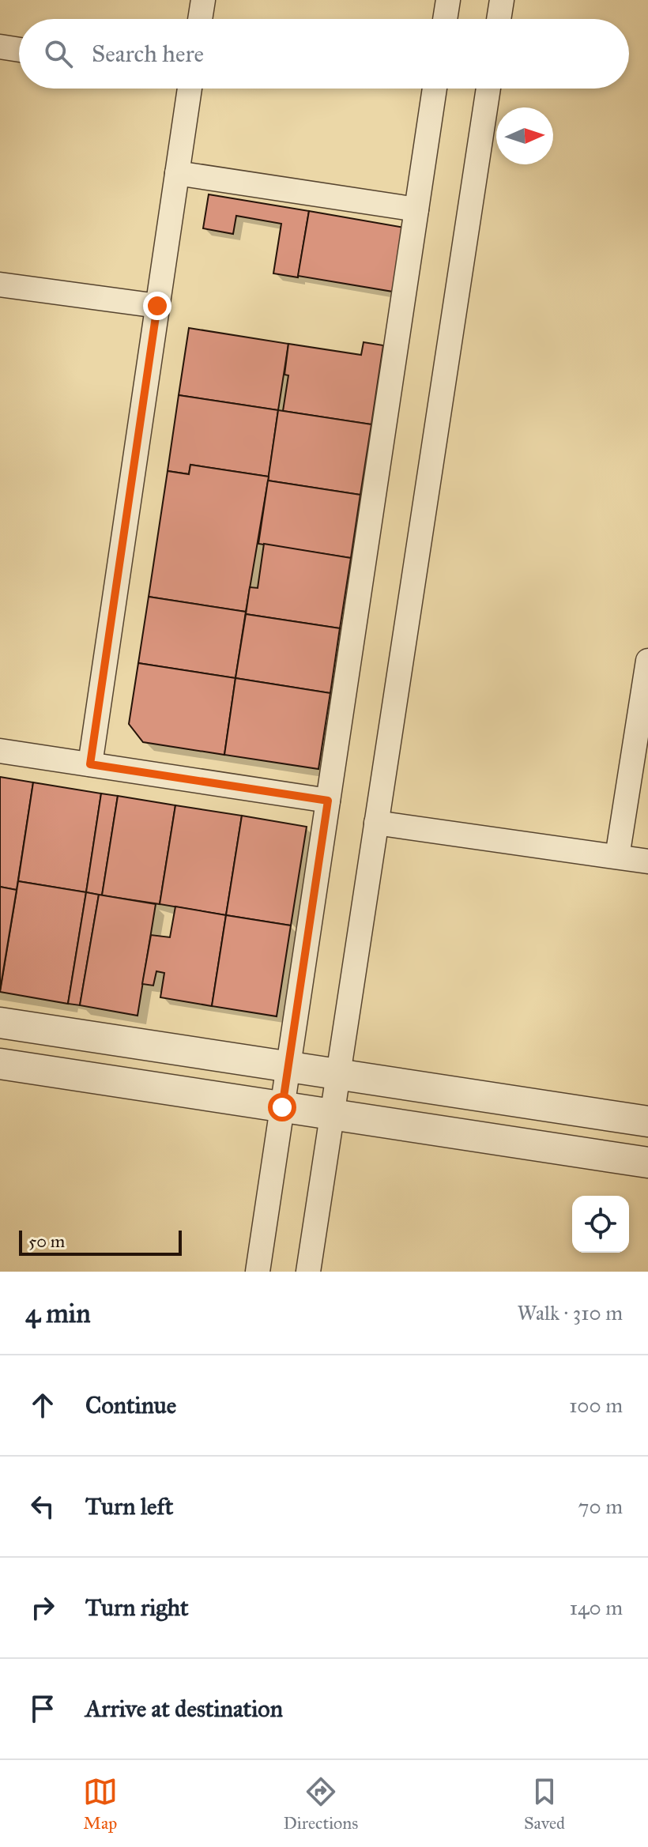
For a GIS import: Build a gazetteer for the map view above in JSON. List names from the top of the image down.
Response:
{
  "scale_bar": "50 m",
  "north": "right",
  "page": {
    "search": "Search here",
    "scale": "50 m",
    "heading": ["4 min", "Walk · 310 m"],
    "list": [
      ["Continue", "100 m"],
      ["Turn left", "70 m"],
      ["Turn right", "140 m"],
      "Arrive at destination"
    ],
    "nav": ["Map", "Directions", "Saved"]
  }
}
